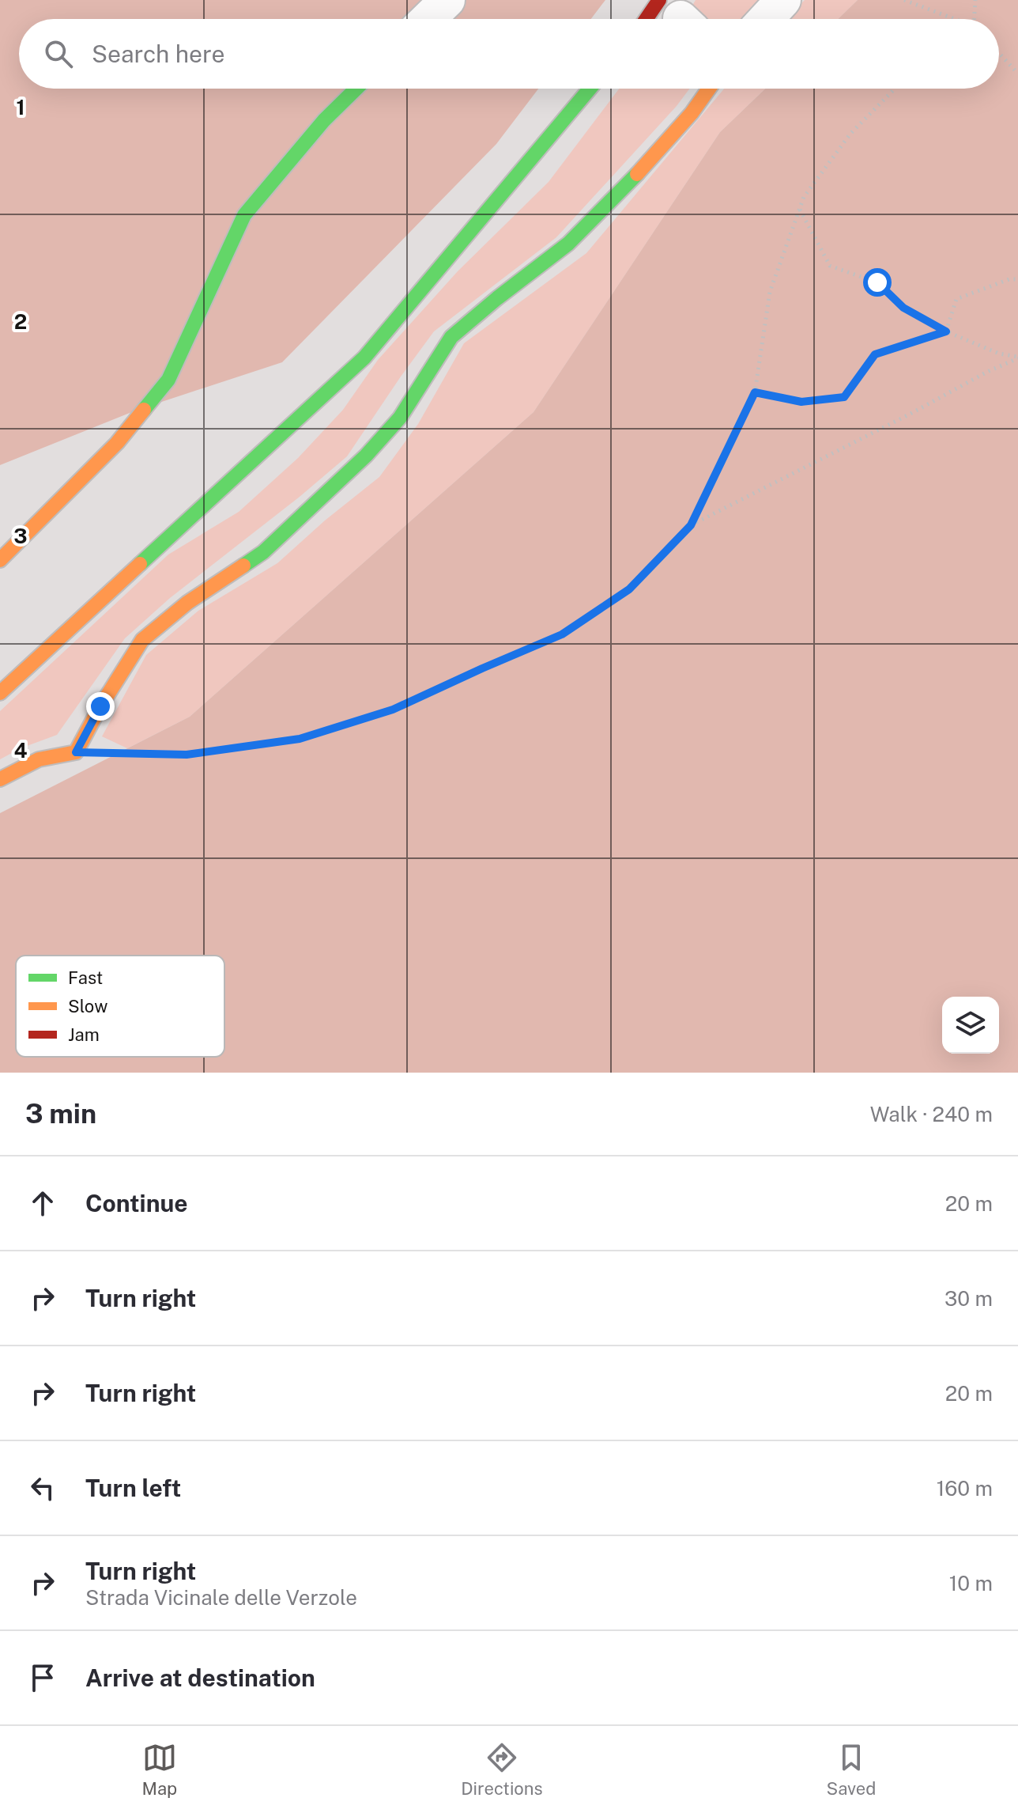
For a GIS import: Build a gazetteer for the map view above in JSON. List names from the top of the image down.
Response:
{
  "legend": ["Fast", "Slow", "Jam"],
  "page": {
    "search": "Search here",
    "heading": ["3 min", "Walk · 240 m"],
    "list": [
      ["Continue", "20 m"],
      ["Turn right", "30 m"],
      ["Turn right", "20 m"],
      ["Turn left", "160 m"],
      ["Turn right", "Strada Vicinale delle Verzole", "10 m"],
      "Arrive at destination"
    ],
    "nav": ["Map", "Directions", "Saved"]
  },
  "grid": {
    "rows": [
      "1",
      "2",
      "3",
      "4"
    ]
  }
}
